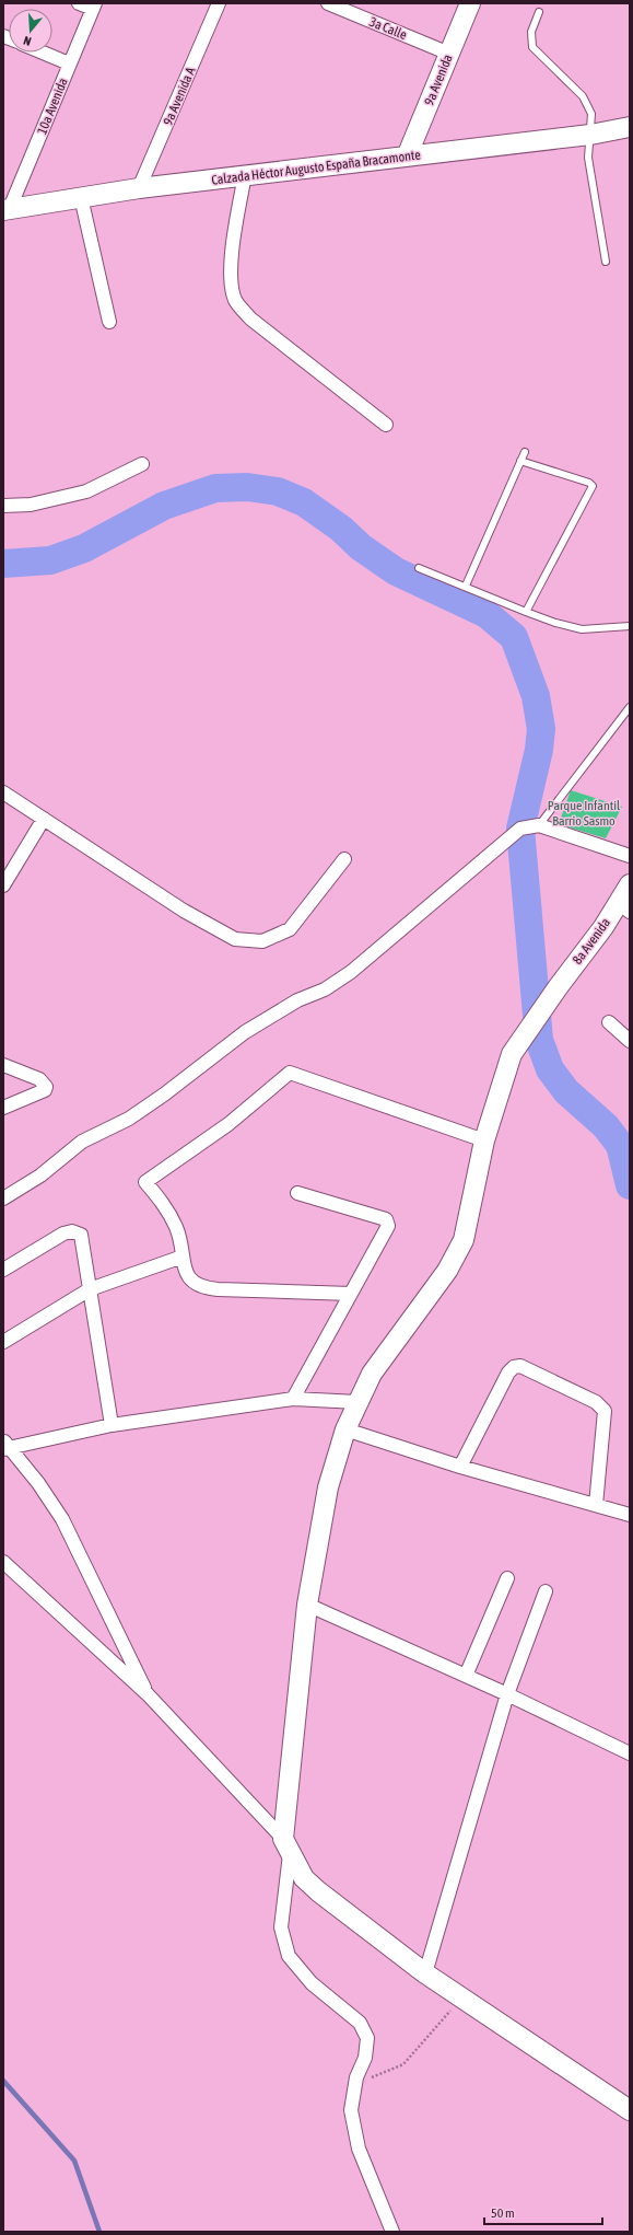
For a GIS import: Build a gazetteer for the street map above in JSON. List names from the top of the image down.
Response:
{
  "streets": {
    "street": [
      "3a Calle",
      "9a Avenida",
      "9a Avenida A",
      "10a Avenida",
      "Calzada Héctor Augusto España Bracamonte",
      "8a Avenida"
    ]
  },
  "crossings": [
    ["3a Calle", "9a Avenida"],
    ["9a Avenida", "Calzada Héctor Augusto España Bracamonte"],
    ["9a Avenida A", "Calzada Héctor Augusto España Bracamonte"],
    ["10a Avenida", "Calzada Héctor Augusto España Bracamonte"]
  ],
  "parks": ["Parque Infantil Barrio Sasmo"],
  "scale_bar": "50 m",
  "north": "bottom"
}
